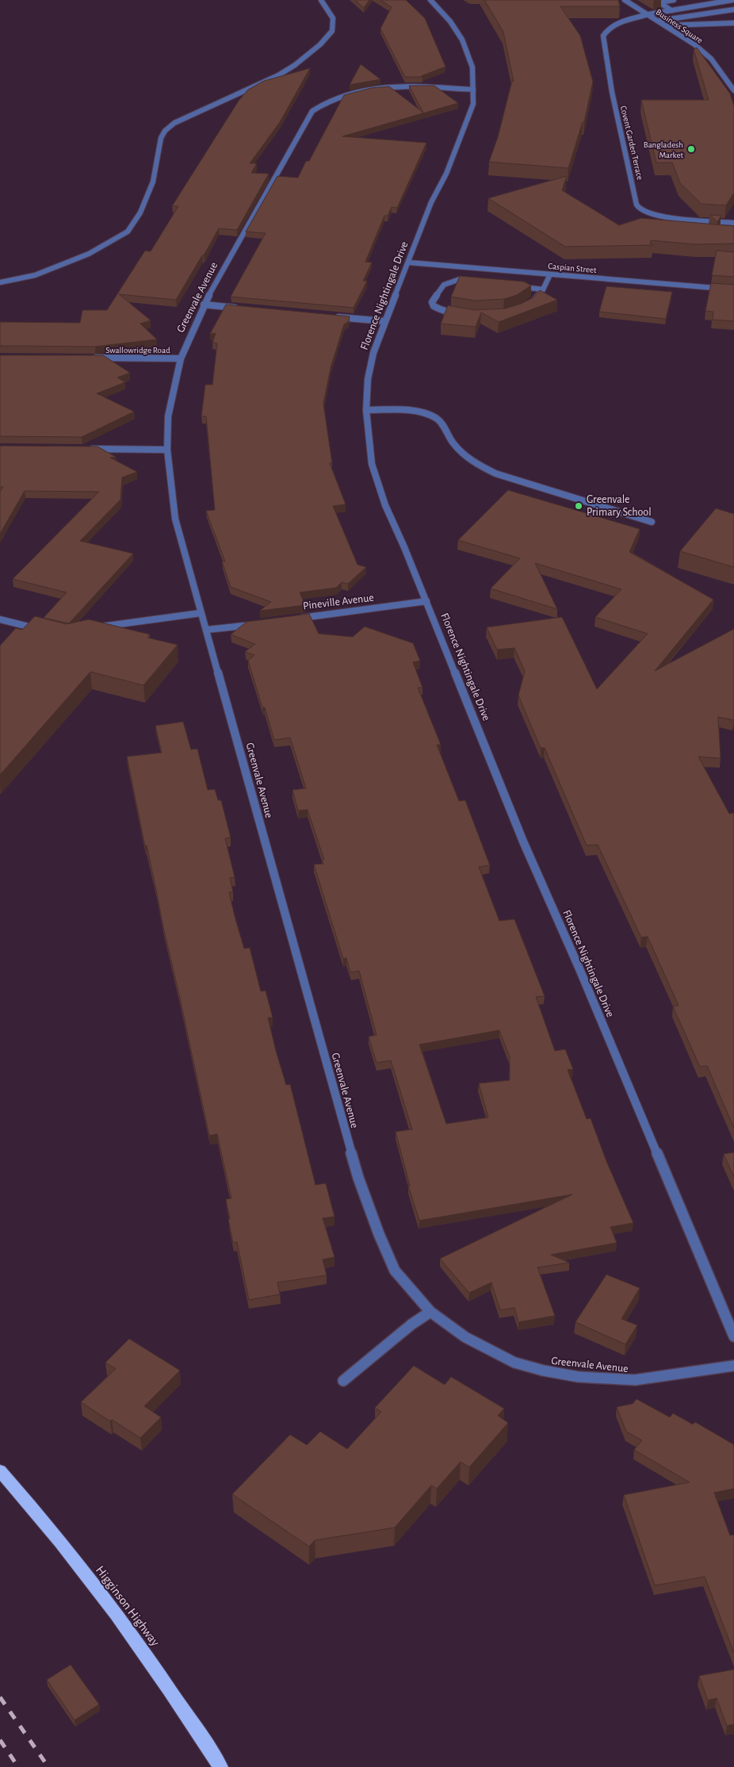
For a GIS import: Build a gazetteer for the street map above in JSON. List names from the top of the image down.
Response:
{
  "streets": {
    "highway": ["Higginson Highway"],
    "street": [
      "Business Square",
      "Covent Garden Terrace",
      "Caspian Street",
      "Florence Nightingale Drive",
      "Greenvale Avenue",
      "Swallowridge Road",
      "Pineville Avenue"
    ]
  },
  "crossings": [
    ["Business Square", "Covent Garden Terrace"],
    ["Caspian Street", "Florence Nightingale Drive"],
    ["Florence Nightingale Drive", "Greenvale Avenue"],
    ["Florence Nightingale Drive", "Pineville Avenue"],
    ["Greenvale Avenue", "Swallowridge Road"]
  ],
  "places": ["Bangladesh Market", "Greenvale Primary School"]
}
